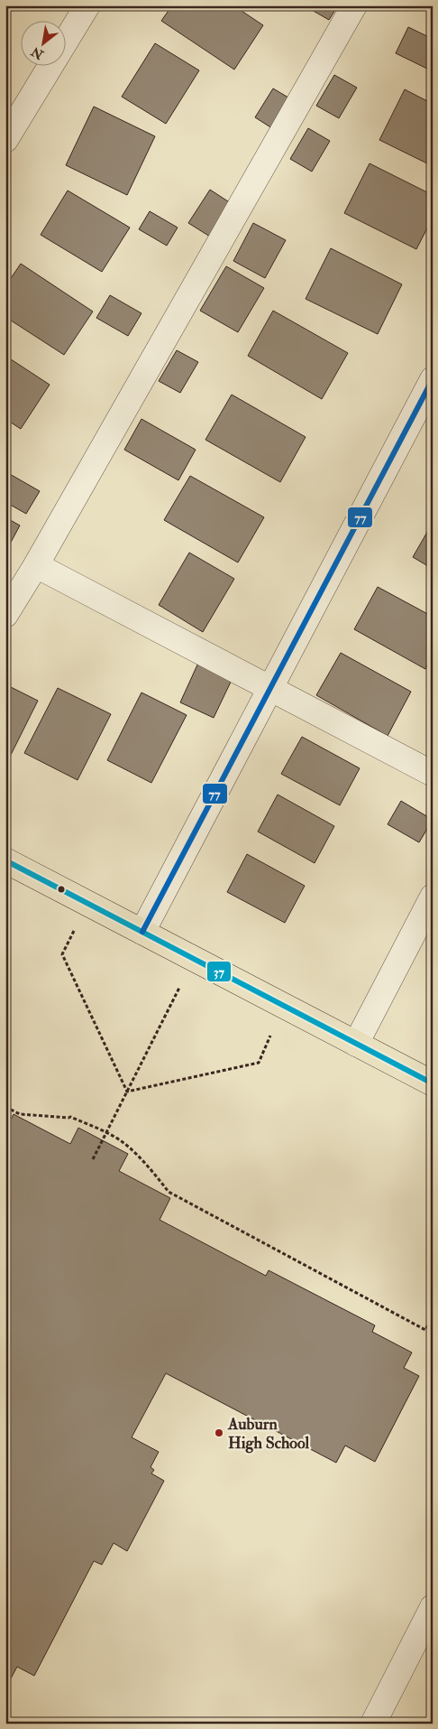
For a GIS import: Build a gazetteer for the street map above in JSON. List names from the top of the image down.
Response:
{
  "places": ["Auburn High School"],
  "lines": ["transit line 77", "transit line 37"],
  "north": "bottom left"
}
